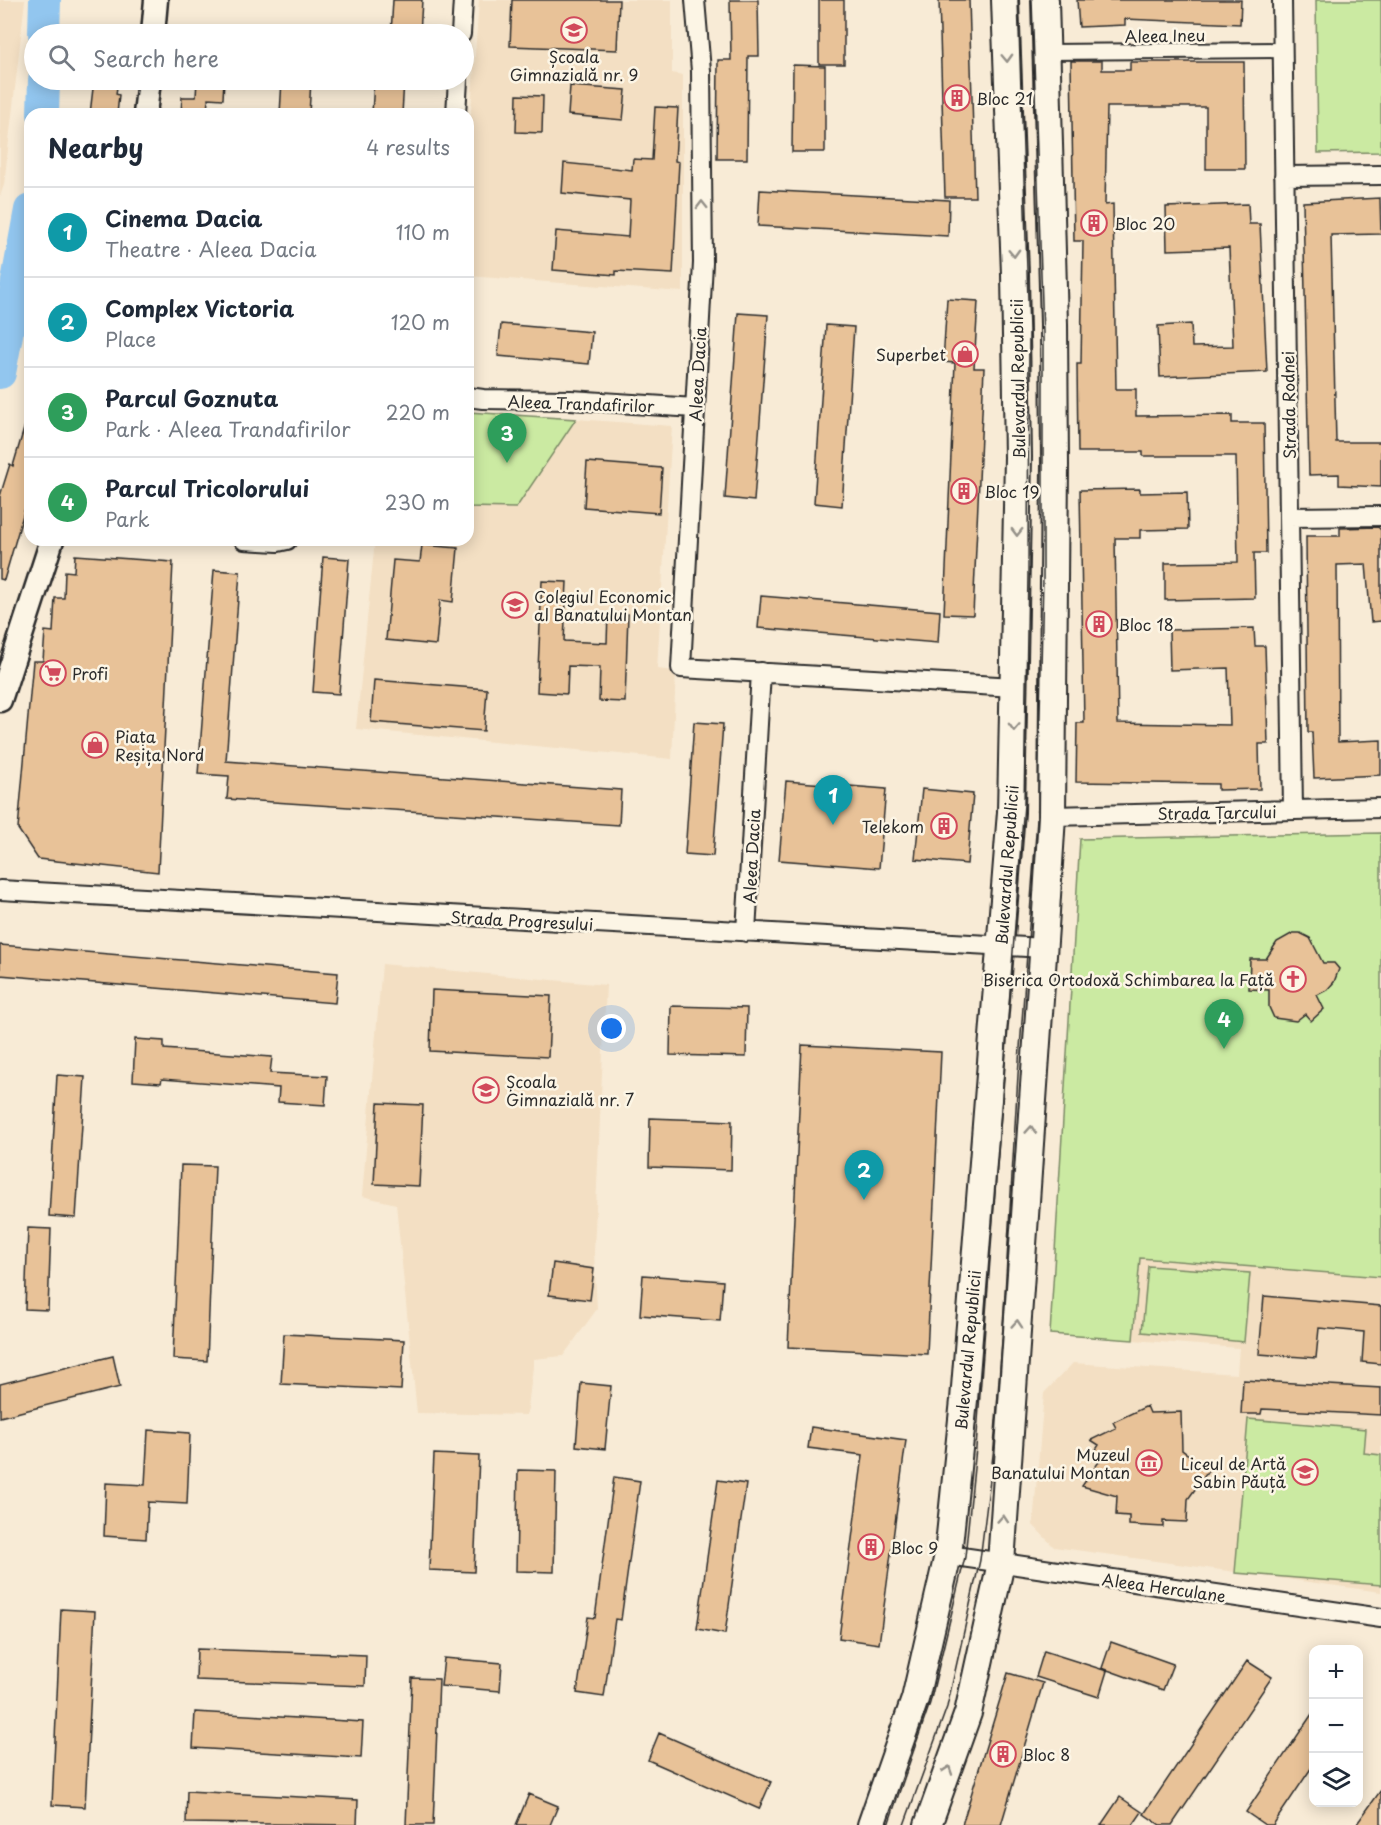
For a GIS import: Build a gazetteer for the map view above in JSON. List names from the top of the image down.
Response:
{
  "streets": {
    "main road": ["Bulevardul Republicii"],
    "street": [
      "Aleea Ineu",
      "Aleea Dacia",
      "Aleea Trandafirilor",
      "Strada Rodnei",
      "Strada Țarcului",
      "Strada Progresului",
      "Aleea Herculane"
    ]
  },
  "crossings": [
    ["Aleea Ineu", "Strada Rodnei"],
    ["Aleea Dacia", "Bulevardul Republicii"],
    ["Aleea Dacia", "Aleea Trandafirilor"],
    ["Aleea Dacia", "Strada Progresului"],
    ["Bulevardul Republicii", "Strada Progresului"],
    ["Bulevardul Republicii", "Aleea Herculane"],
    ["Strada Rodnei", "Strada Țarcului"]
  ],
  "places": {
    "school or university": [
      "Școala Gimnazială nr. 9",
      "Colegiul Economic al Banatului Montan",
      "Școala Gimnazială nr. 7",
      "Liceul de Artă Sabin Păuță"
    ],
    "building": [
      "Bloc 21",
      "Bloc 20",
      "Bloc 19",
      "Bloc 18",
      "Telekom",
      "Bloc 9",
      "Bloc 8"
    ],
    "shop": ["Superbet", "Piața Reșița Nord"],
    "supermarket": ["Profi"],
    "church": ["Biserica Ortodoxă Schimbarea la Față"],
    "museum": ["Muzeul Banatului Montan"]
  },
  "page": {
    "search": "Search here",
    "heading": ["Nearby", "4 results"],
    "list": [
      {
        "mark": "1",
        "name": "Cinema Dacia",
        "note": "Theatre · Aleea Dacia",
        "value": "110 m"
      },
      {
        "mark": "2",
        "name": "Complex Victoria",
        "note": "Place",
        "value": "120 m"
      },
      {
        "mark": "3",
        "name": "Parcul Goznuta",
        "note": "Park · Aleea Trandafirilor",
        "value": "220 m"
      },
      {
        "mark": "4",
        "name": "Parcul Tricolorului",
        "note": "Park",
        "value": "230 m"
      }
    ],
    "pins": [
      "3",
      "1",
      "4",
      "2"
    ],
    "map_buttons": ["+", "−"]
  }
}
